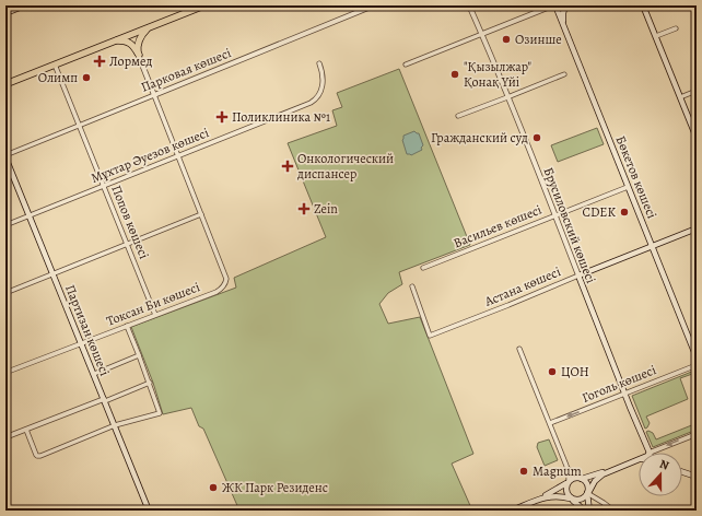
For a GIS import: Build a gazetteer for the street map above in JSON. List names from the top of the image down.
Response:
{
  "streets": {
    "main road": [
      "Бөкетов көшесі",
      "Брусиловский көшесі",
      "Астана көшесі",
      "Партизан көшесі"
    ],
    "street": [
      "Парковая көшесі",
      "Мұхтар Әуезов көшесі",
      "Попов көшесі",
      "Васильев көшесі",
      "Токсан Би көшесі",
      "Гоголь көшесі"
    ]
  },
  "crossings": [
    ["Парковая көшесі", "Попов көшесі"],
    ["Парковая көшесі", "Партизан көшесі"],
    ["Мұхтар Әуезов көшесі", "Попов көшесі"],
    ["Мұхтар Әуезов көшесі", "Партизан көшесі"],
    ["Бөкетов көшесі", "Васильев көшесі"],
    ["Бөкетов көшесі", "Астана көшесі"],
    ["Попов көшесі", "Токсан Би көшесі"],
    ["Брусиловский көшесі", "Васильев көшесі"],
    ["Брусиловский көшесі", "Астана көшесі"],
    ["Брусиловский көшесі", "Гоголь көшесі"],
    ["Токсан Би көшесі", "Партизан көшесі"]
  ],
  "one_way": ["Гоголь көшесі"],
  "places": {
    "other": [
      "Озинше",
      "\"Қызылжар\" Қонақ Үйі",
      "Олимп",
      "Гражданский суд",
      "CDEK",
      "ЦОН",
      "Magnum",
      "ЖК Парк Резиденс"
    ],
    "health": [
      "Лормед",
      "Поликлиника №1",
      "Онкологический диспансер",
      "Zein"
    ]
  },
  "north": "top"
}
